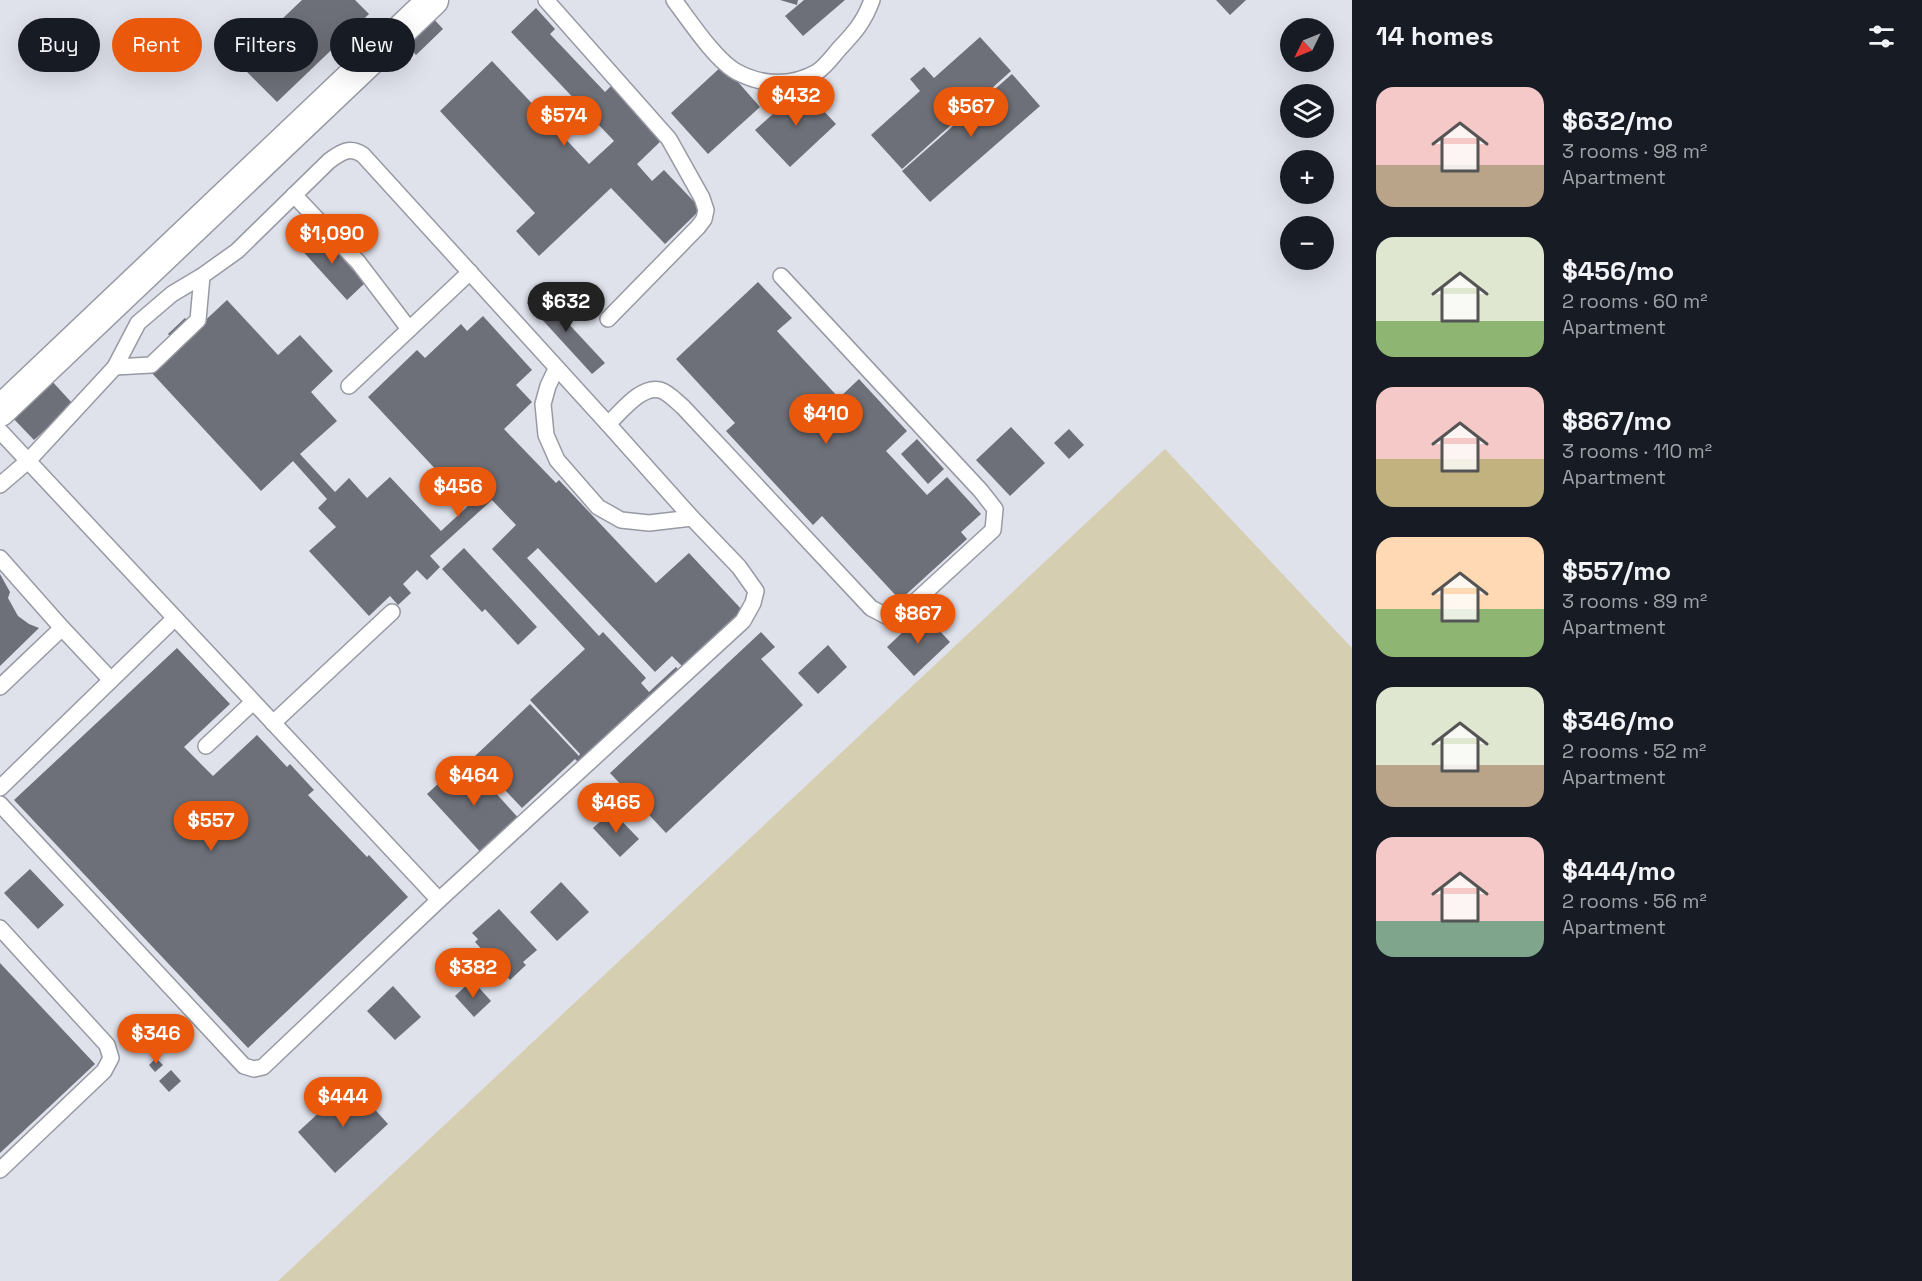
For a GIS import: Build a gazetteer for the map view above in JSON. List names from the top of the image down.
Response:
{
  "north": "bottom left",
  "page": {
    "heading": "14 homes",
    "map_buttons": ["+", "−"],
    "chip": [
      "Buy",
      "Rent",
      "Filters",
      "New"
    ],
    "list": [
      {
        "name": "$632/mo",
        "note": "3 rooms · 98 m² · Apartment"
      },
      {
        "name": "$456/mo",
        "note": "2 rooms · 60 m² · Apartment"
      },
      {
        "name": "$867/mo",
        "note": "3 rooms · 110 m² · Apartment"
      },
      {
        "name": "$557/mo",
        "note": "3 rooms · 89 m² · Apartment"
      },
      {
        "name": "$346/mo",
        "note": "2 rooms · 52 m² · Apartment"
      },
      {
        "name": "$444/mo",
        "note": "2 rooms · 56 m² · Apartment"
      }
    ],
    "price": [
      "$432",
      "$567",
      "$574",
      "$1,090",
      "$632",
      "$410",
      "$456",
      "$867",
      "$464",
      "$465",
      "$557",
      "$382",
      "$346",
      "$444"
    ]
  }
}
